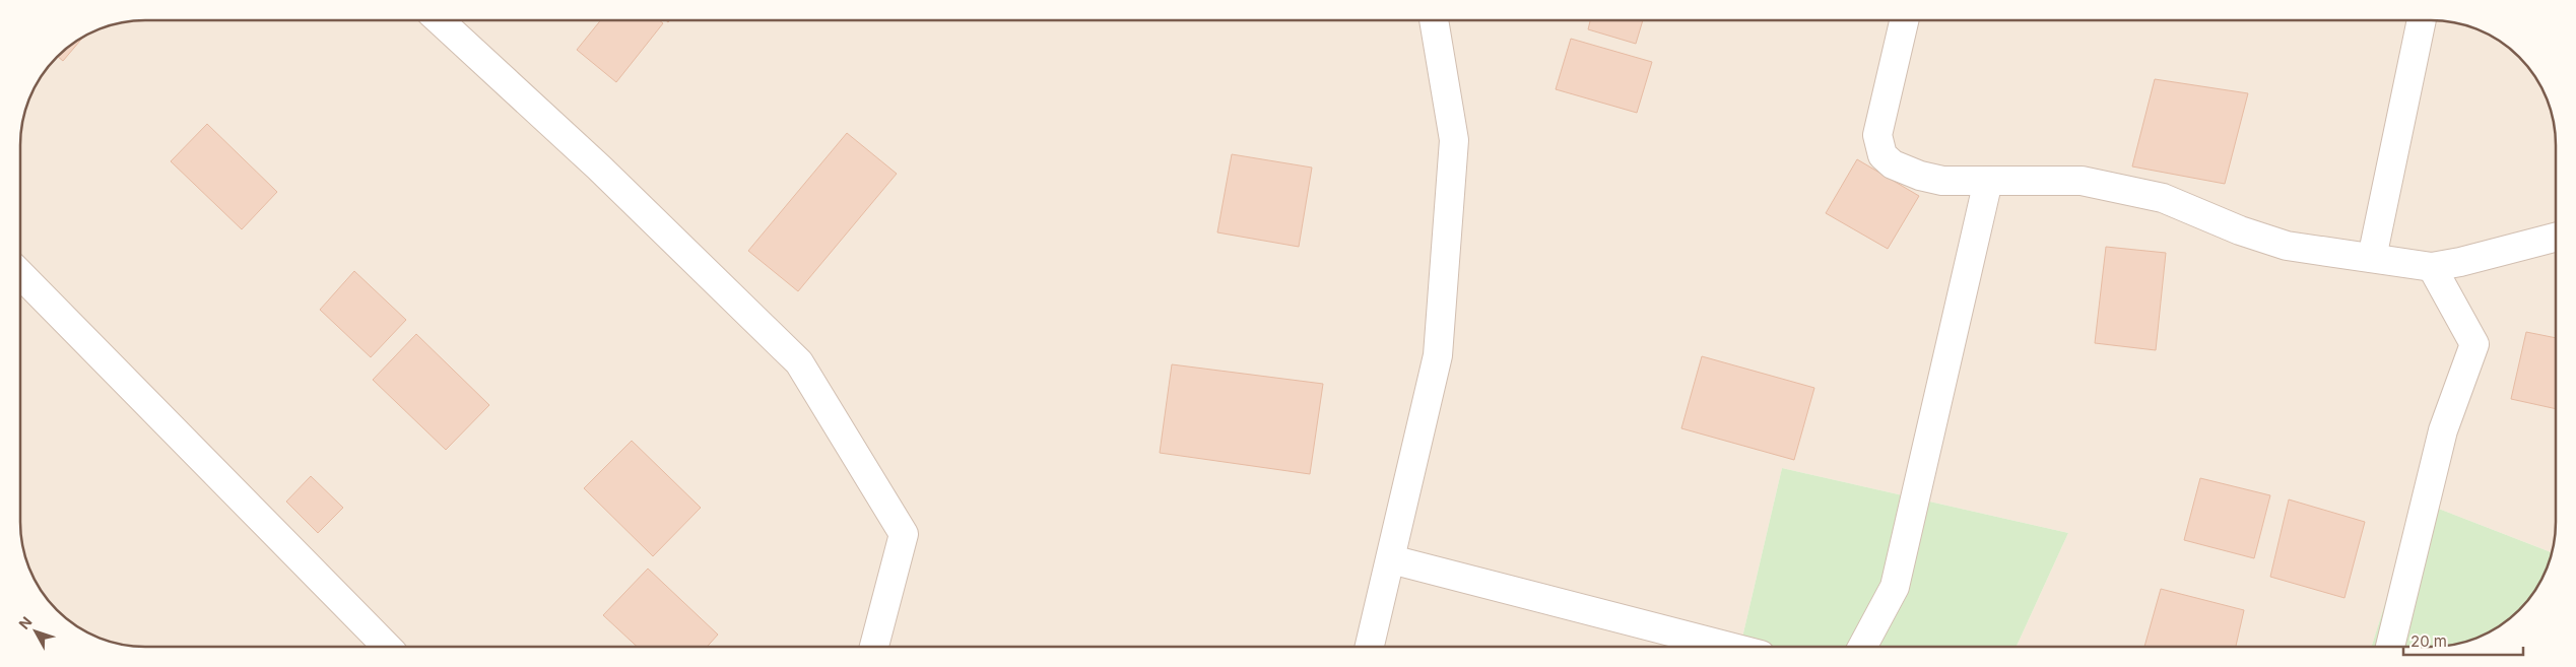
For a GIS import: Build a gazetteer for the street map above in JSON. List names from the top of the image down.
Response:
{
  "scale_bar": "20 m",
  "north": "top left"
}
